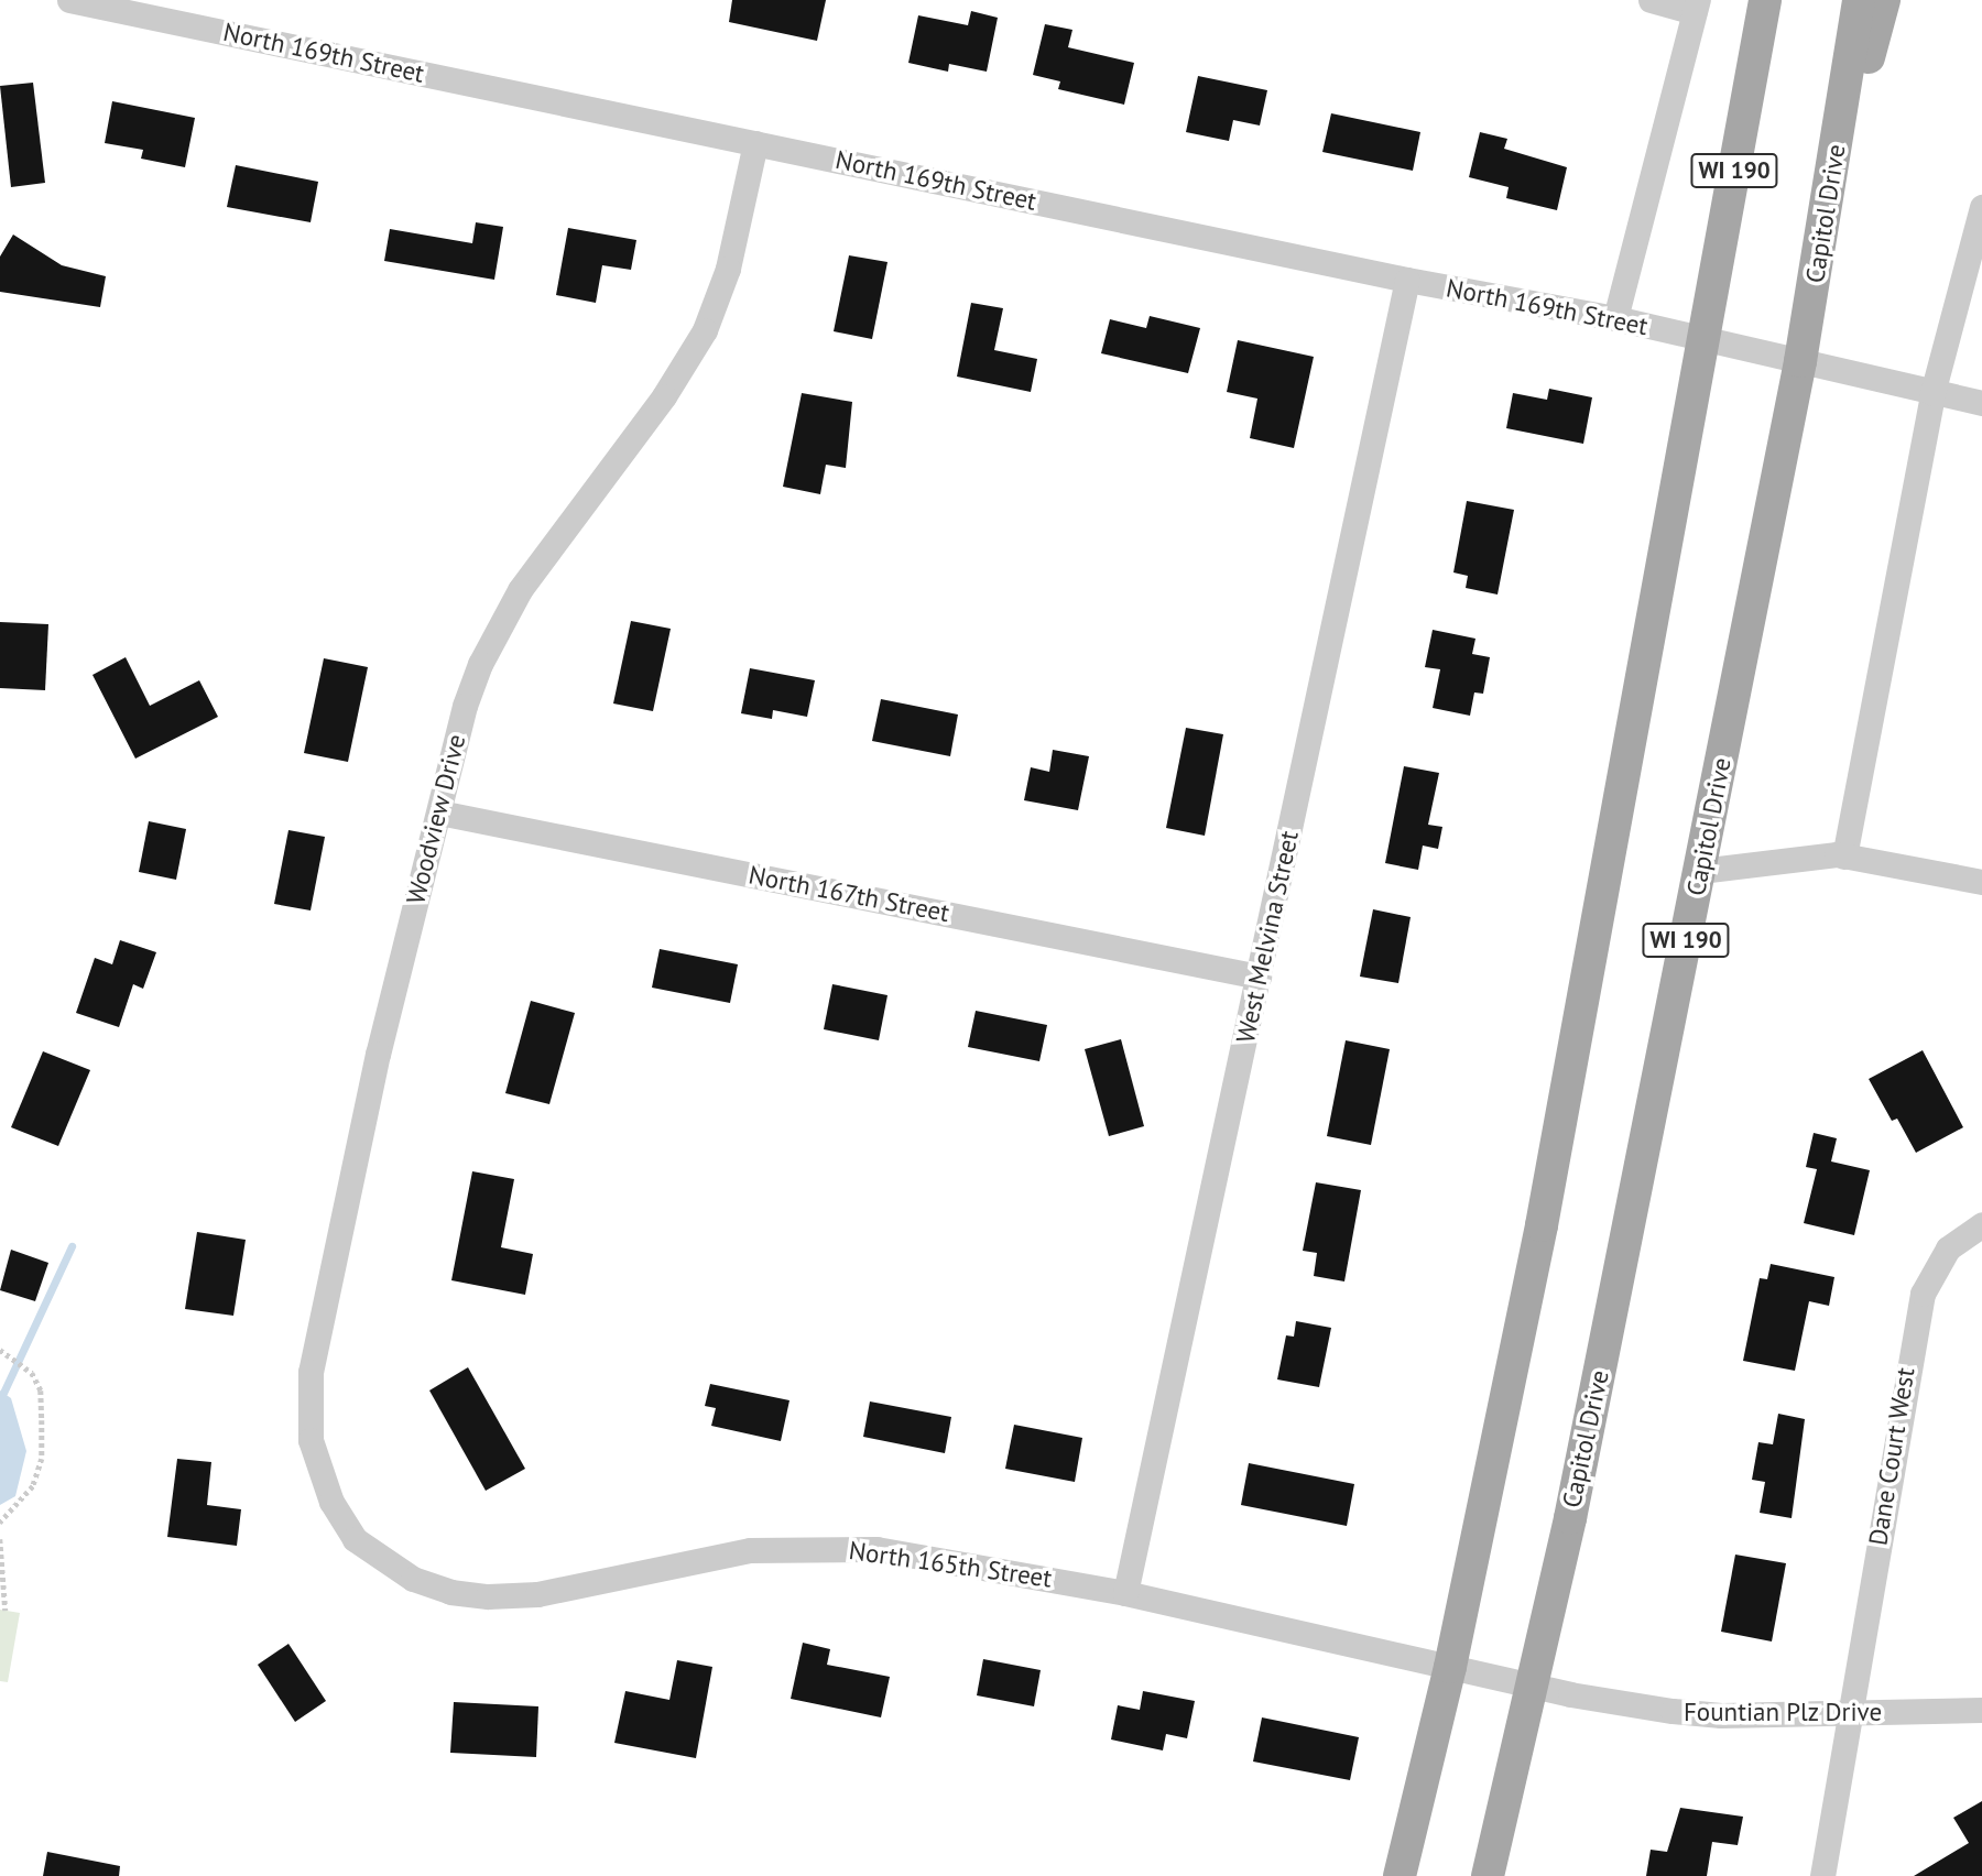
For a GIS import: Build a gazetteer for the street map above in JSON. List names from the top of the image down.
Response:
{
  "streets": {
    "main road": ["WI 190", "Capitol Drive"],
    "street": [
      "North 169th Street",
      "Woodview Drive",
      "North 167th Street",
      "West Melvina Street",
      "Dane Court West",
      "North 165th Street",
      "Fountian Plz Drive"
    ]
  },
  "crossings": [
    ["North 169th Street", "WI 190"],
    ["North 169th Street", "Capitol Drive"],
    ["North 169th Street", "Woodview Drive"],
    ["North 169th Street", "West Melvina Street"],
    ["WI 190", "North 165th Street"],
    ["WI 190", "Fountian Plz Drive"],
    ["Capitol Drive", "Fountian Plz Drive"],
    ["Woodview Drive", "North 167th Street"],
    ["Woodview Drive", "North 165th Street"],
    ["North 167th Street", "West Melvina Street"],
    ["West Melvina Street", "North 165th Street"],
    ["Dane Court West", "Fountian Plz Drive"],
    ["North 165th Street", "Fountian Plz Drive"]
  ]
}
